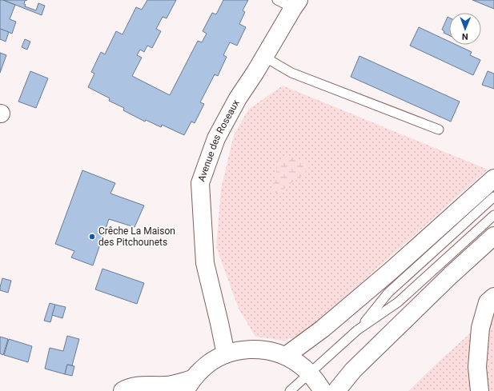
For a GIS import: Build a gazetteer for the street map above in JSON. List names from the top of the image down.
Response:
{
  "streets": {
    "main road": ["Avenue des Roseaux"]
  },
  "places": ["Crêche La Maison des Pitchounets"],
  "north": "bottom"
}
